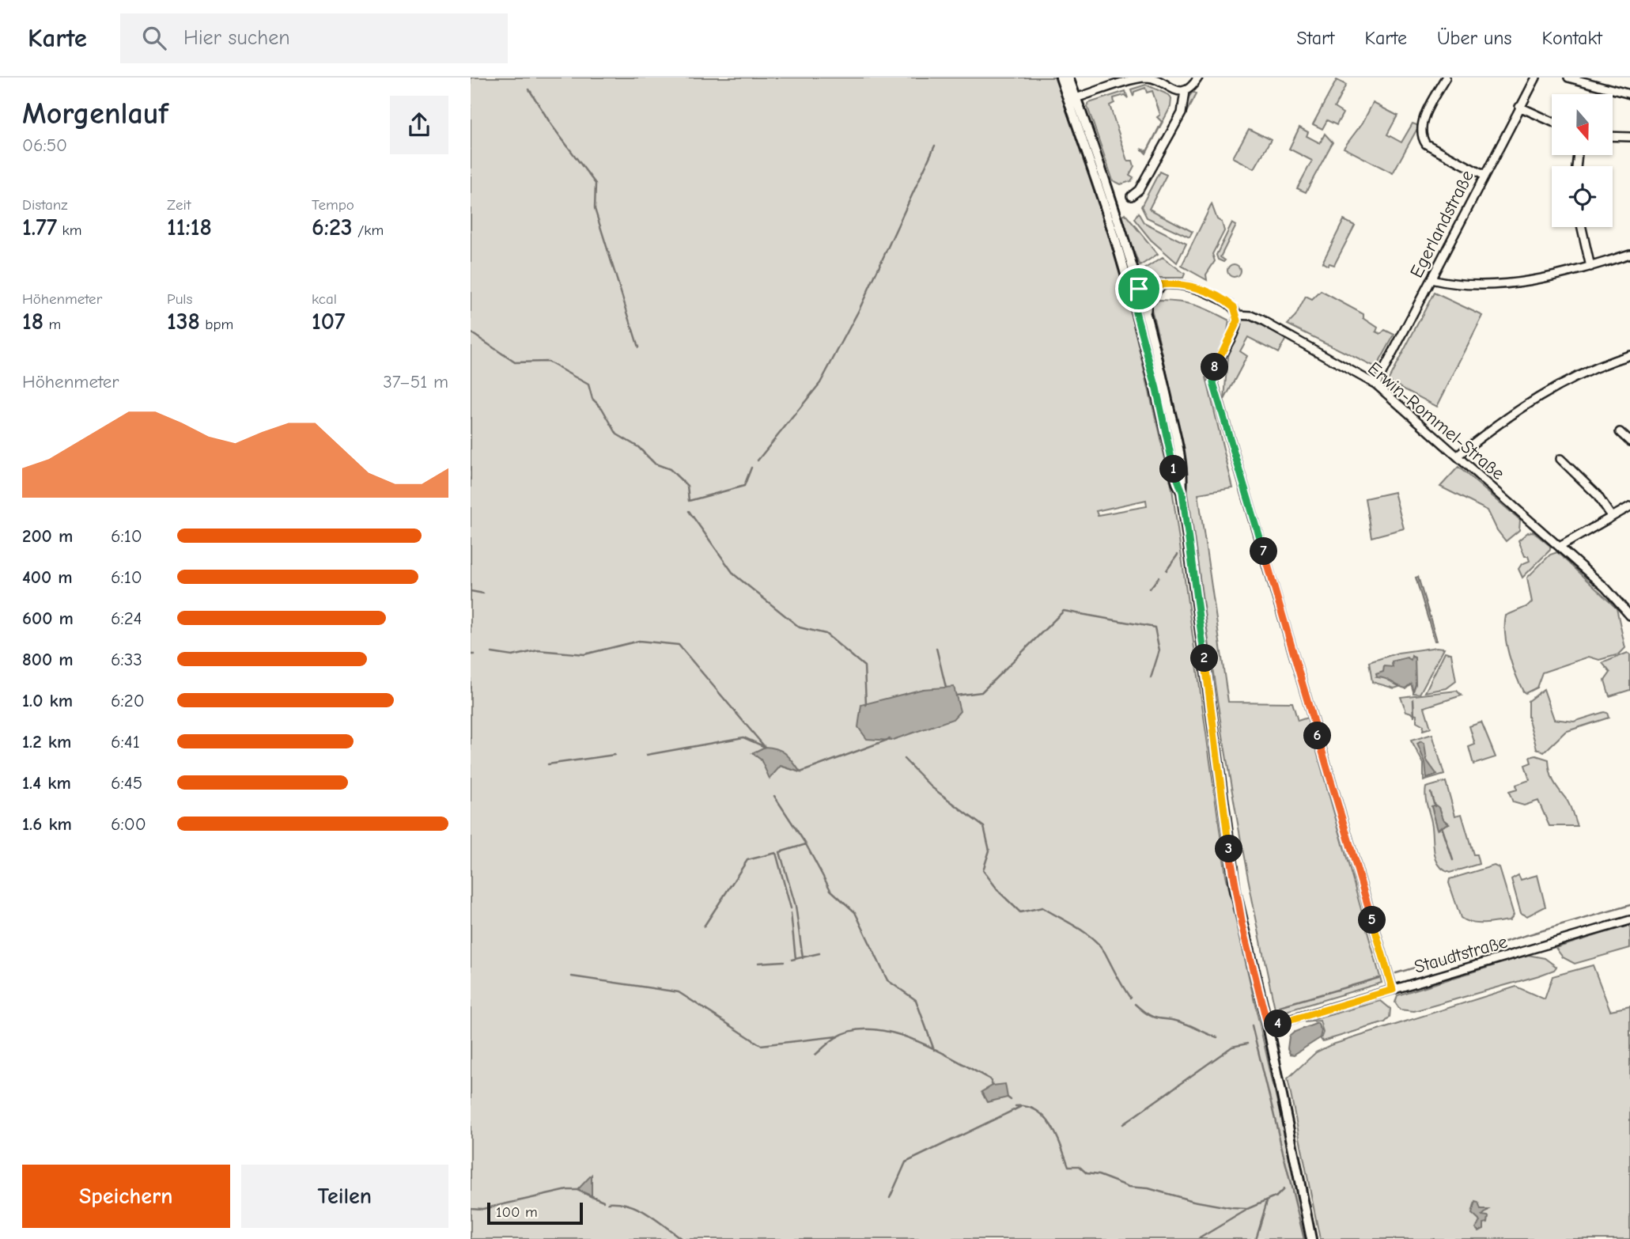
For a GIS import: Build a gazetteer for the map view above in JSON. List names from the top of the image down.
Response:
{
  "streets": {
    "street": ["Egerlandstraße", "Erwin-Rommel-Straße", "Staudtstraße"]
  },
  "crossings": [
    ["Egerlandstraße", "Erwin-Rommel-Straße"]
  ],
  "scale_bar": "100 m",
  "north": "bottom",
  "page": {
    "header": "Karte",
    "search": "Hier suchen",
    "nav": [
      "Start",
      "Karte",
      "Über uns",
      "Kontakt"
    ],
    "heading": ["Morgenlauf", "06:50"],
    "stats": [
      ["Distanz", "1.77 km"],
      ["Zeit", "11:18"],
      ["Tempo", "6:23 /km"],
      ["Höhenmeter", "18 m"],
      ["Puls", "138 bpm"],
      ["kcal", "107"]
    ],
    "pins": [
      "8",
      "1",
      "7",
      "2",
      "6",
      "3",
      "5",
      "4"
    ],
    "chart": ["Höhenmeter", "37–51 m"],
    "list": [
      {
        "name": "200 m",
        "note": "6:10"
      },
      {
        "name": "400 m",
        "note": "6:10"
      },
      {
        "name": "600 m",
        "note": "6:24"
      },
      {
        "name": "800 m",
        "note": "6:33"
      },
      {
        "name": "1.0 km",
        "note": "6:20"
      },
      {
        "name": "1.2 km",
        "note": "6:41"
      },
      {
        "name": "1.4 km",
        "note": "6:45"
      },
      {
        "name": "1.6 km",
        "note": "6:00"
      }
    ],
    "buttons": ["Speichern", "Teilen"],
    "scale": "100 m"
  }
}
